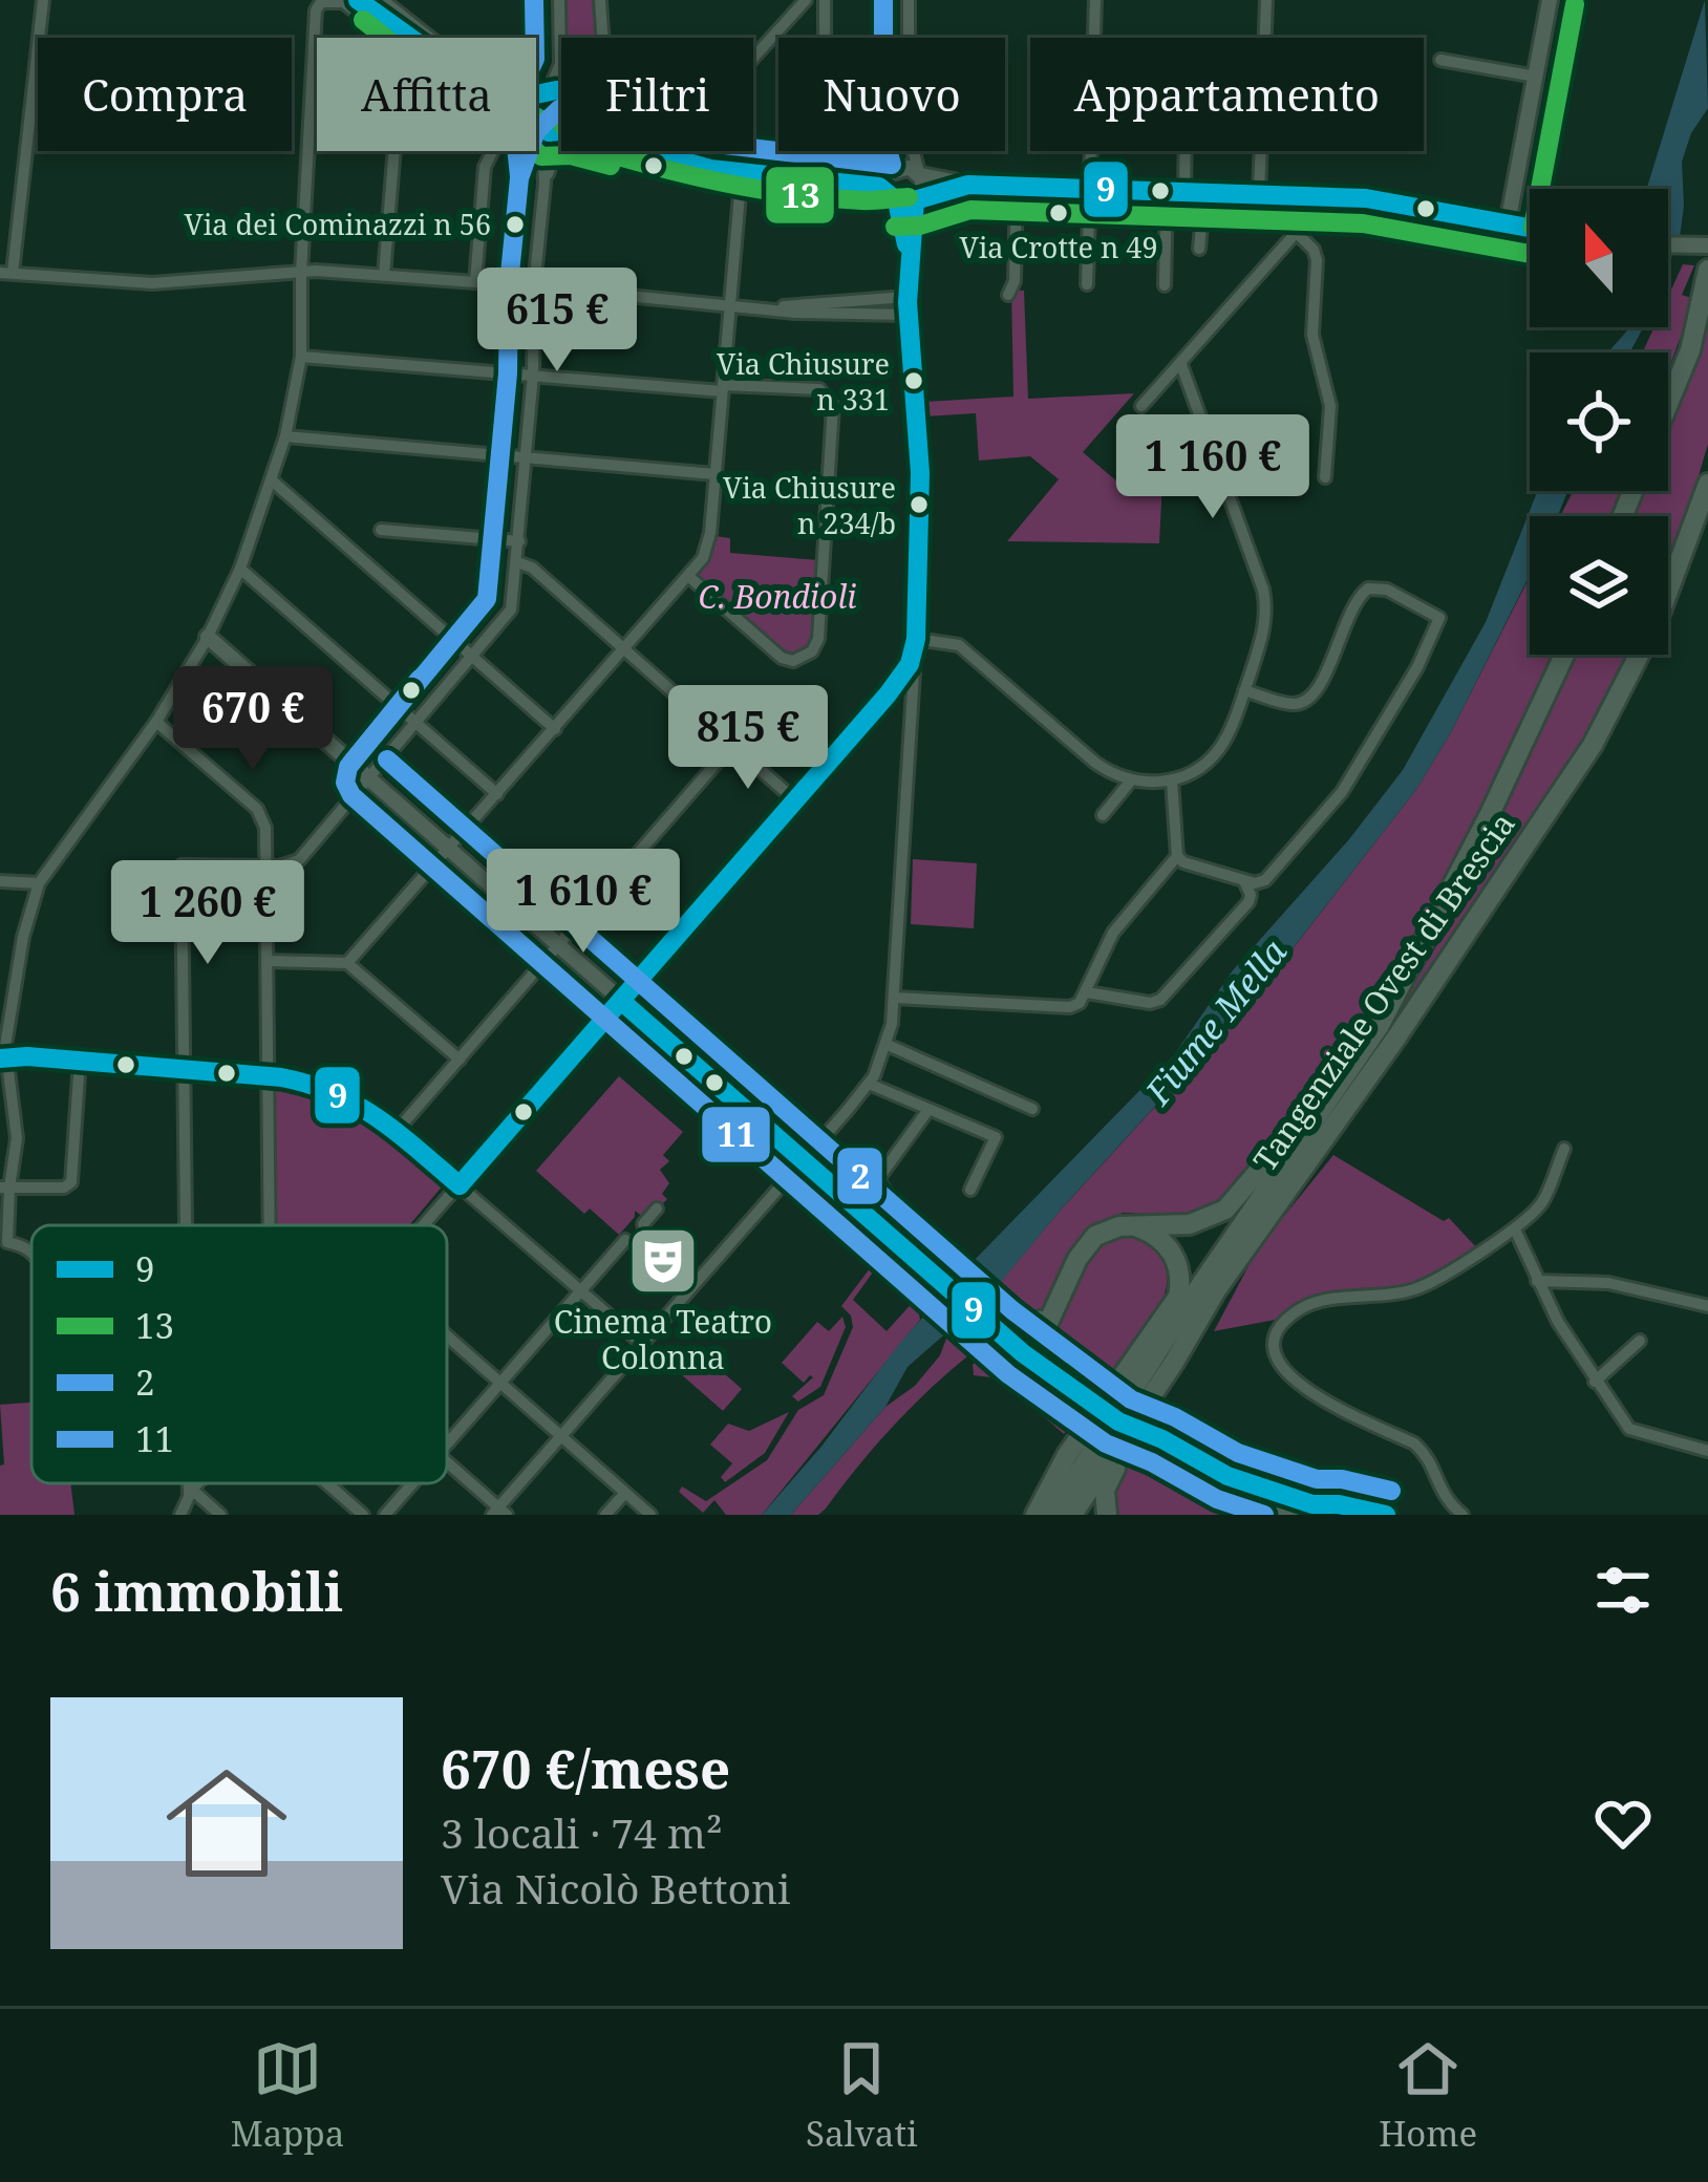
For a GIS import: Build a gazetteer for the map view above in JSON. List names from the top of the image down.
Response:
{
  "streets": {
    "highway": ["Tangenziale Ovest di Brescia"]
  },
  "water": ["Fiume Mella"],
  "parks": ["C. Bondioli"],
  "places": {
    "other": [
      "Via Crotte n 49",
      "Via dei Cominazzi n 56",
      "Via Chiusure n 331",
      "Via Chiusure n 234/b"
    ],
    "theatre": ["Cinema Teatro Colonna"]
  },
  "lines": [
    "transit line 9",
    "transit line 2",
    "transit line 13",
    "transit line 11"
  ],
  "legend": [
    "9",
    "13",
    "2",
    "11"
  ],
  "north": "top",
  "page": {
    "chip": [
      "Compra",
      "Affitta",
      "Filtri",
      "Nuovo",
      "Appartamento"
    ],
    "price": [
      "615 €",
      "1 160 €",
      "670 €",
      "815 €",
      "1 610 €",
      "1 260 €"
    ],
    "heading": "6 immobili",
    "list": [
      {
        "name": "670 €/mese",
        "note": "3 locali · 74 m² · Via Nicolò Bettoni"
      }
    ],
    "tabs": ["Mappa", "Salvati", "Home"]
  }
}
